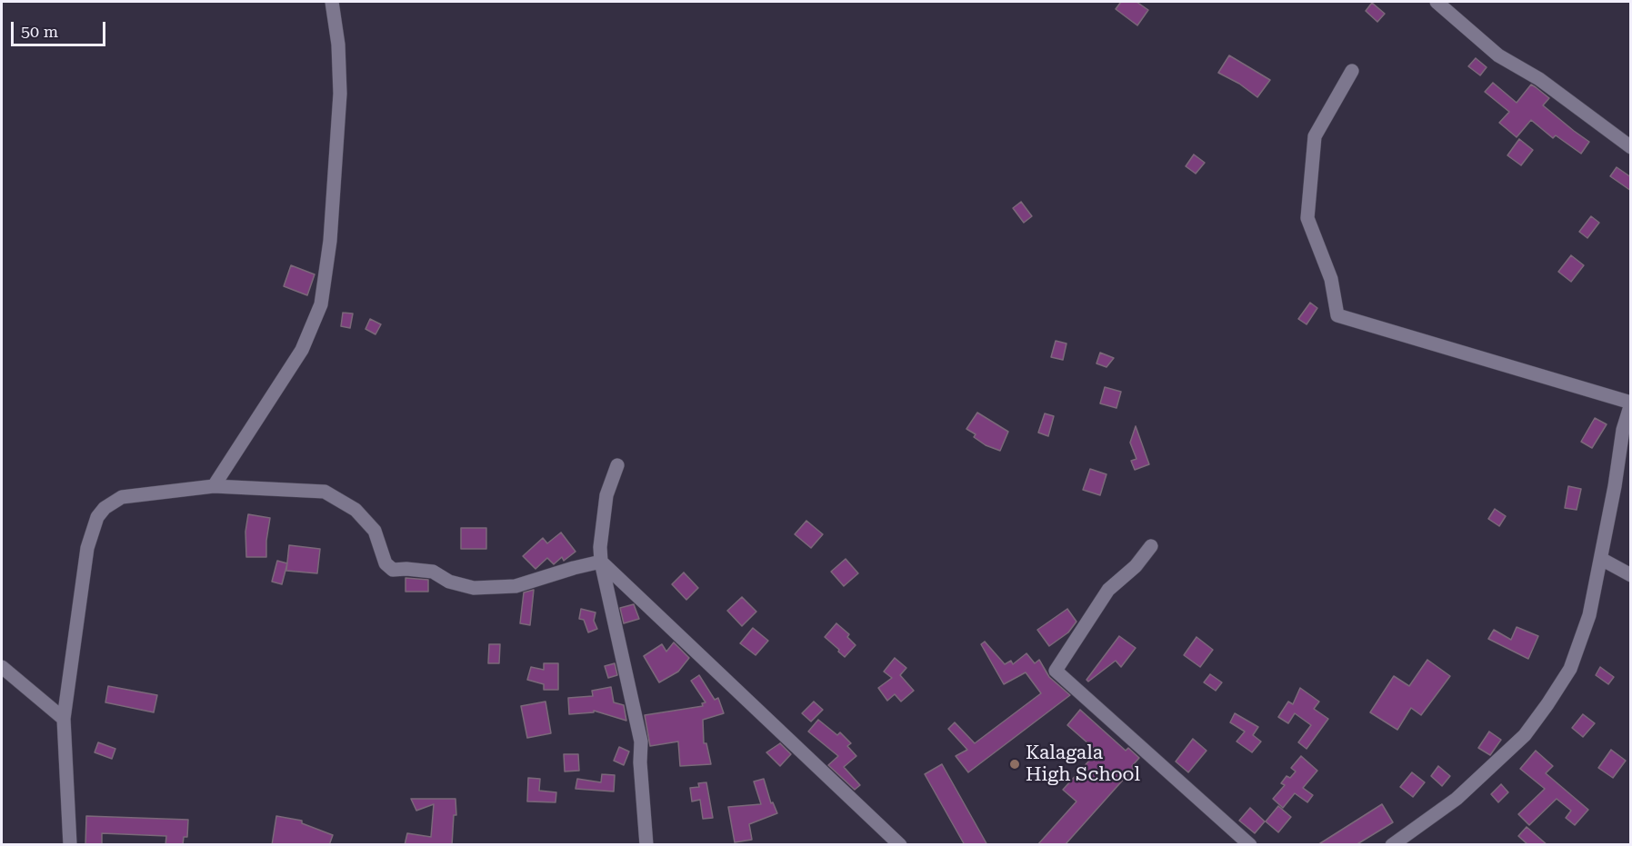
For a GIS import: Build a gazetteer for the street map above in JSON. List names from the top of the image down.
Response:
{
  "places": ["Kalagala High School"],
  "scale_bar": "50 m"
}
